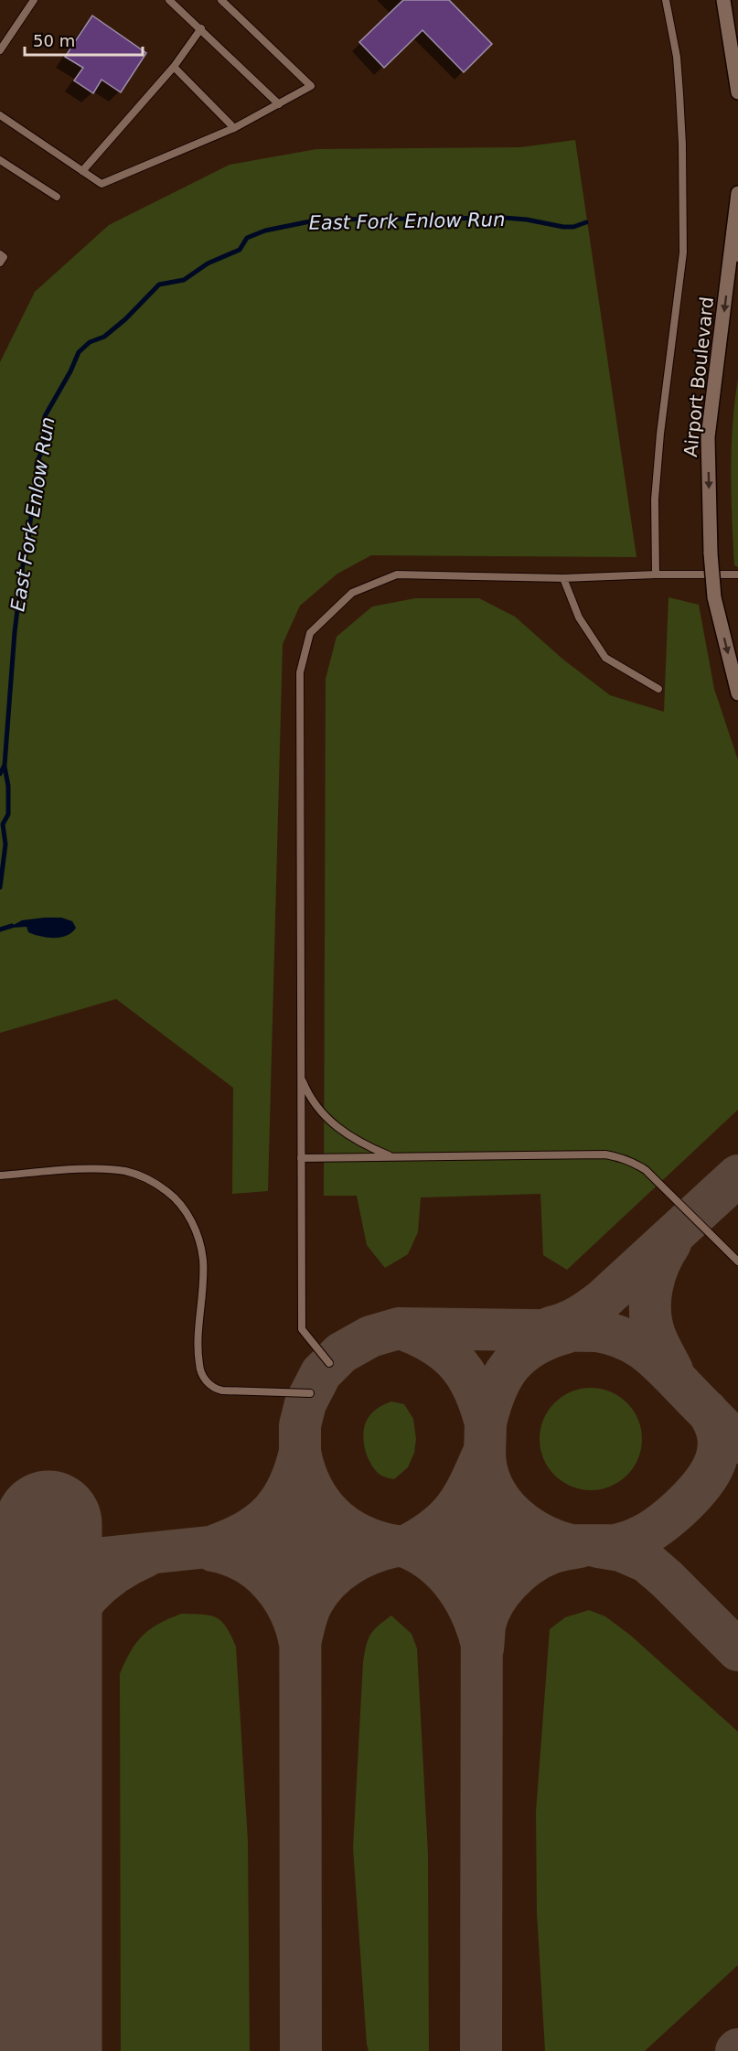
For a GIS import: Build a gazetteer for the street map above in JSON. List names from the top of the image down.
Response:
{
  "streets": {
    "street": ["Airport Boulevard"]
  },
  "one_way": ["Airport Boulevard"],
  "water": ["East Fork Enlow Run"],
  "scale_bar": "50 m"
}
